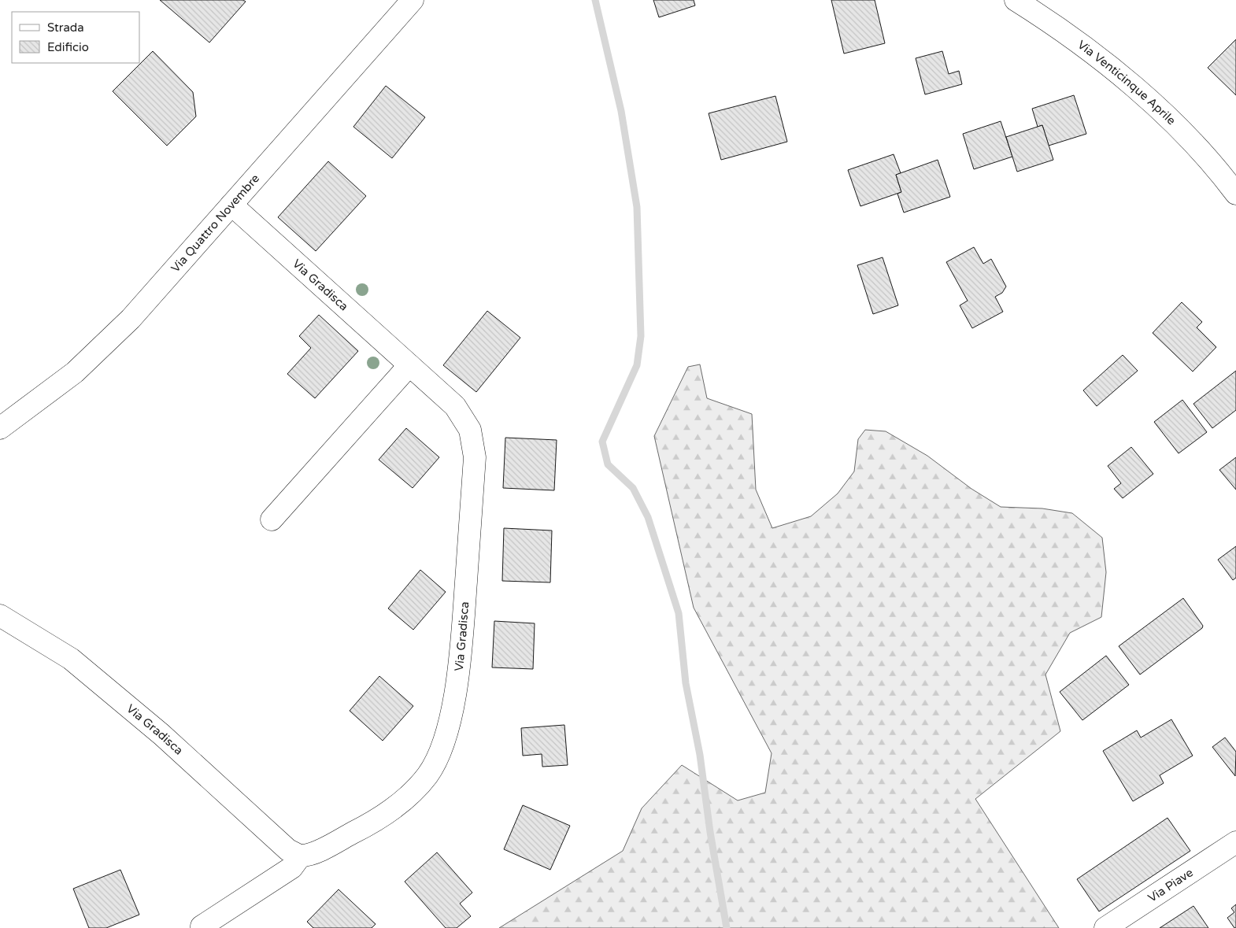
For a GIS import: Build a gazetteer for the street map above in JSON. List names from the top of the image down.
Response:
{
  "streets": {
    "street": [
      "Via Venticinque Aprile",
      "Via Quattro Novembre",
      "Via Gradisca",
      "Via Piave"
    ]
  },
  "crossings": [
    ["Via Quattro Novembre", "Via Gradisca"]
  ],
  "legend": ["Strada", "Edificio"]
}
